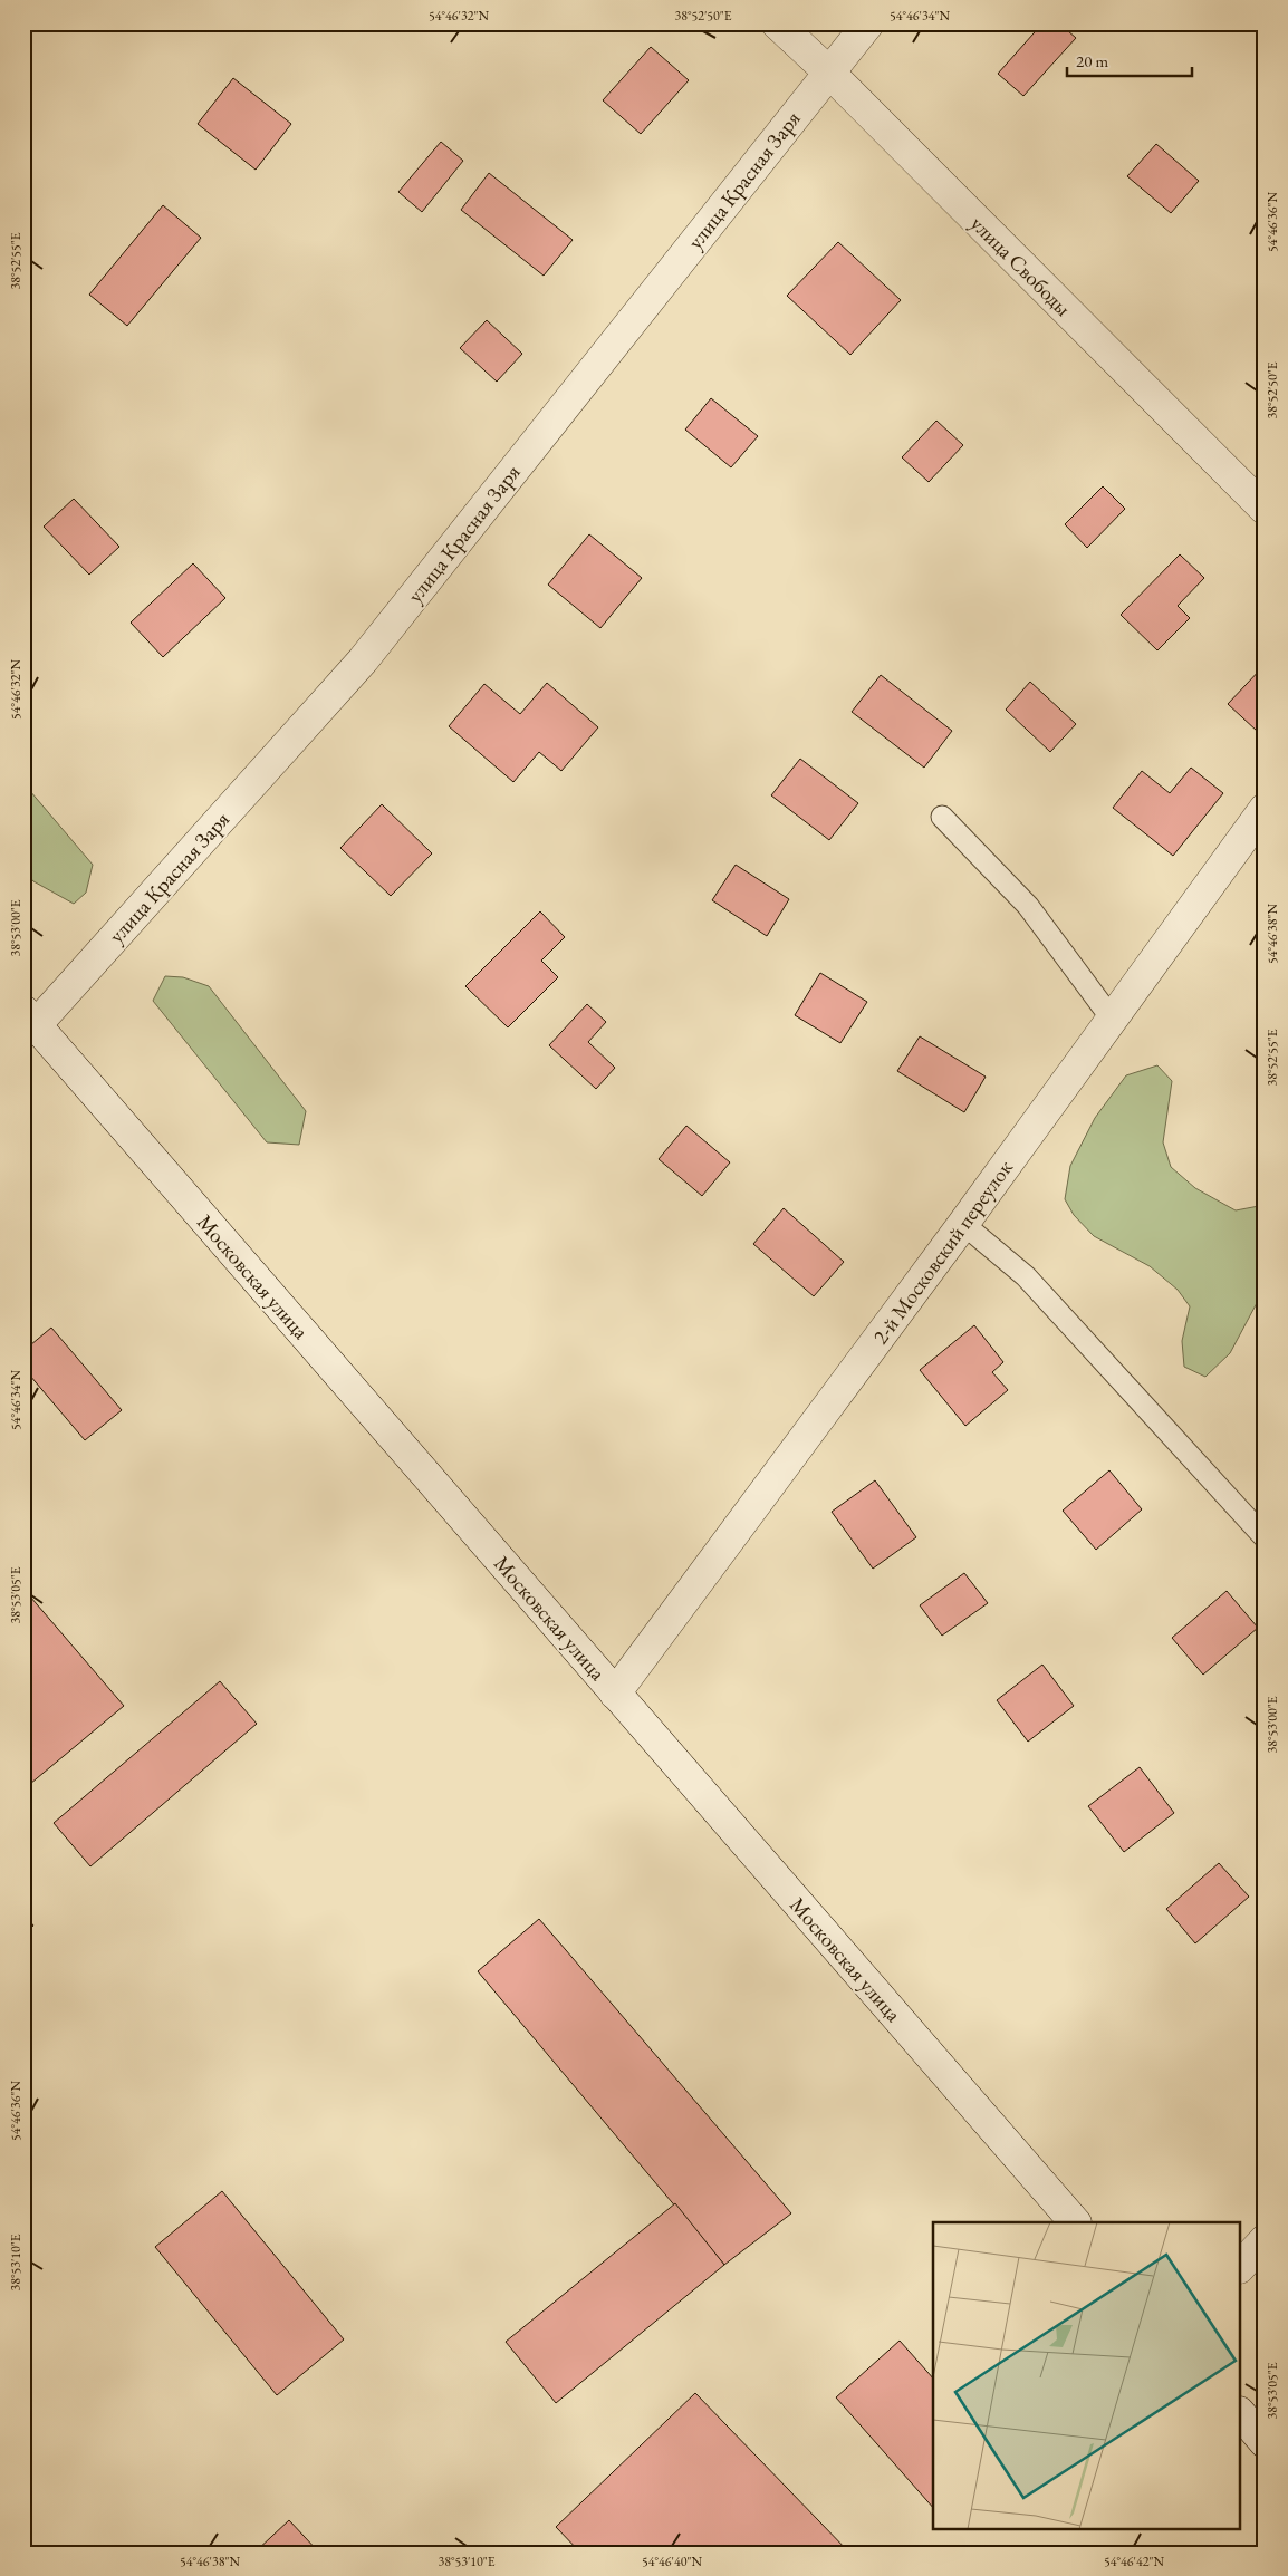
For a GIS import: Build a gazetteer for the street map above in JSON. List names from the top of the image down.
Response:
{
  "streets": {
    "street": [
      "улица Красная Заря",
      "улица Свободы",
      "2-й Московский переулок",
      "Московская улица"
    ]
  },
  "crossings": [
    ["улица Красная Заря", "улица Свободы"],
    ["улица Красная Заря", "Московская улица"],
    ["2-й Московский переулок", "Московская улица"]
  ],
  "scale_bar": "20 m",
  "coordinates": [
    "54°46'32\"N",
    "38°52'50\"E",
    "54°46'34\"N",
    "54°46'36\"N",
    "38°52'55\"E",
    "38°53'00\"E",
    "54°46'38\"N",
    "38°53'05\"E",
    "38°53'10\"E",
    "54°46'40\"N",
    "54°46'42\"N"
  ]
}
